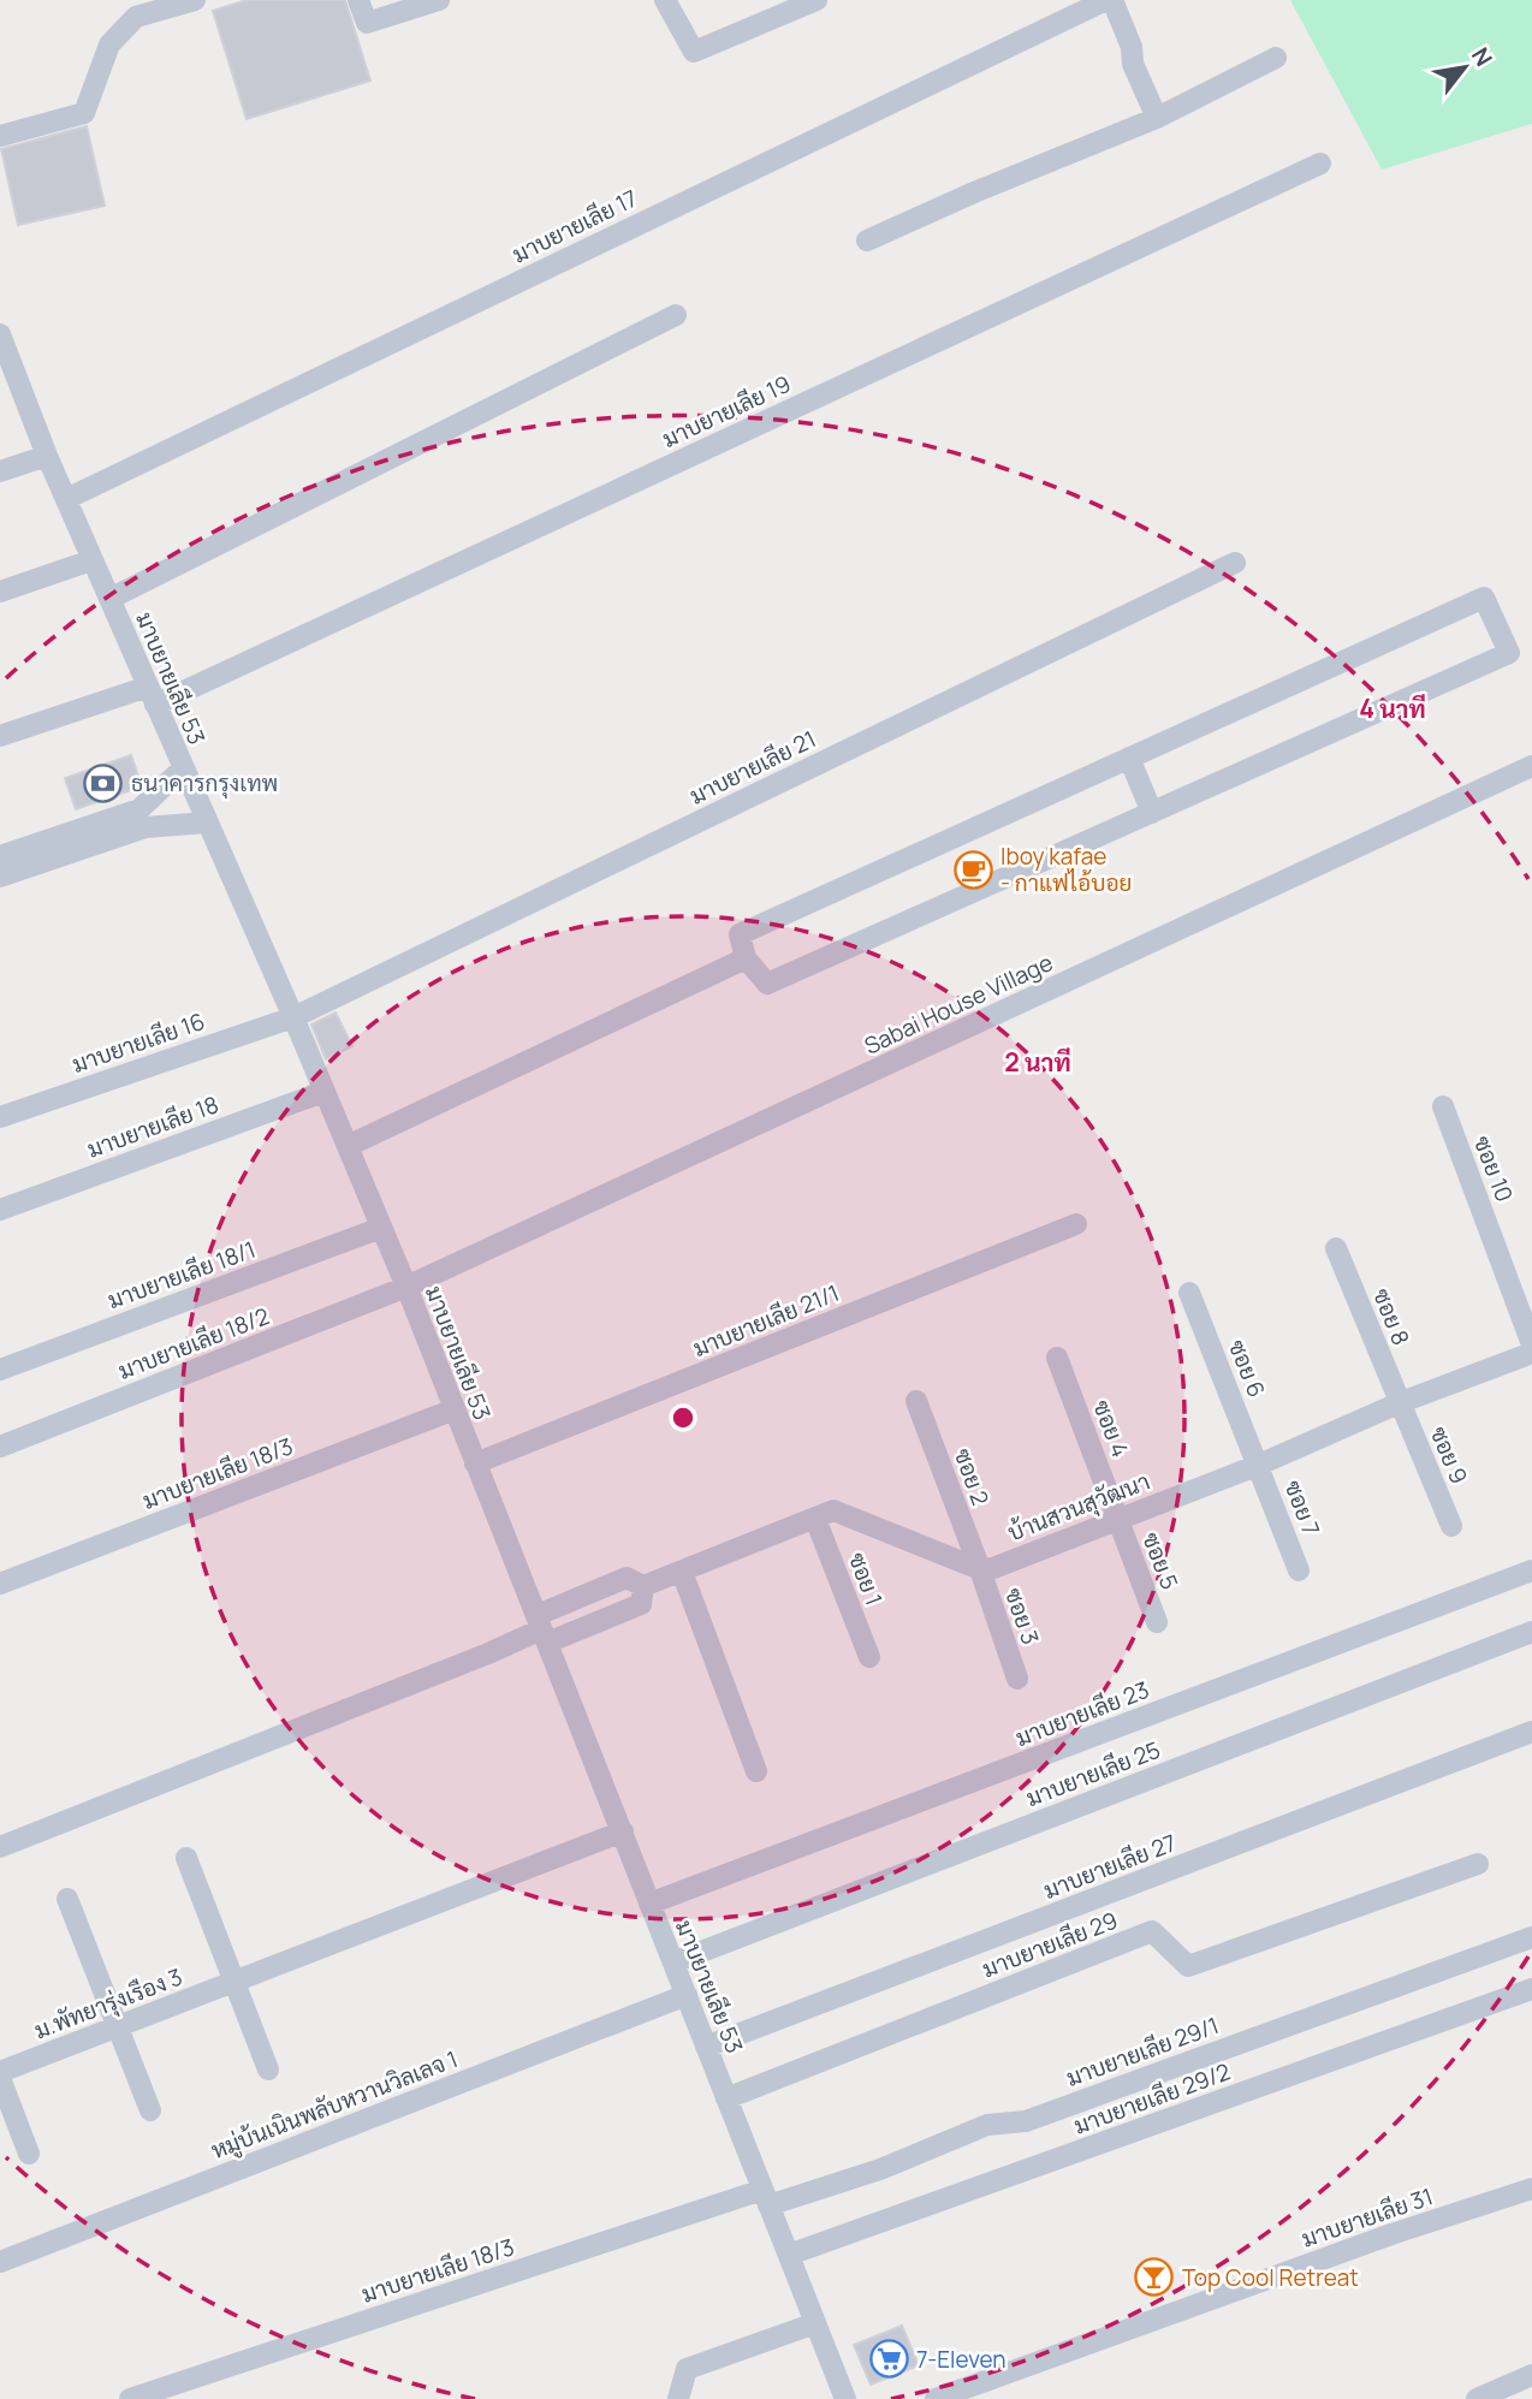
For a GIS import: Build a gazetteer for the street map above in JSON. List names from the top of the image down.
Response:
{
  "streets": {
    "street": [
      "มาบยายเลีย 17",
      "มาบยายเลีย 19",
      "มาบยายเลีย 53",
      "มาบยายเลีย 21",
      "Sabai House Village",
      "มาบยายเลีย 16",
      "มาบยายเลีย 18",
      "ซอย 10",
      "มาบยายเลีย 18/1",
      "ซอย 8",
      "มาบยายเลีย 21/1",
      "มาบยายเลีย 18/2",
      "ซอย 6",
      "ซอย 4",
      "ซอย 9",
      "มาบยายเลีย 18/3",
      "ซอย 2",
      "บ้านสวนสุวัฒนา",
      "ซอย 7",
      "ซอย 5",
      "ซอย 1",
      "ซอย 3",
      "มาบยายเลีย 23",
      "มาบยายเลีย 25",
      "มาบยายเลีย 27",
      "มาบยายเลีย 29",
      "ม.พัทยารุ่งเรือง 3",
      "มาบยายเลีย 29/1",
      "มาบยายเลีย 29/2",
      "หมู่บ้นเนินพลับหวานวิลเลจ 1",
      "มาบยายเลีย 31"
    ]
  },
  "crossings": [
    ["มาบยายเลีย 17", "มาบยายเลีย 53"],
    ["มาบยายเลีย 19", "มาบยายเลีย 53"],
    ["มาบยายเลีย 53", "มาบยายเลีย 21"],
    ["มาบยายเลีย 53", "Sabai House Village"],
    ["มาบยายเลีย 53", "มาบยายเลีย 16"],
    ["มาบยายเลีย 53", "มาบยายเลีย 18"],
    ["มาบยายเลีย 53", "มาบยายเลีย 18/1"],
    ["มาบยายเลีย 53", "มาบยายเลีย 21/1"],
    ["มาบยายเลีย 53", "มาบยายเลีย 18/2"],
    ["มาบยายเลีย 53", "มาบยายเลีย 18/3"],
    ["มาบยายเลีย 53", "มาบยายเลีย 23"],
    ["มาบยายเลีย 53", "มาบยายเลีย 25"],
    ["มาบยายเลีย 53", "มาบยายเลีย 27"],
    ["มาบยายเลีย 53", "มาบยายเลีย 29"],
    ["มาบยายเลีย 53", "ม.พัทยารุ่งเรือง 3"],
    ["มาบยายเลีย 53", "มาบยายเลีย 29/1"],
    ["มาบยายเลีย 53", "มาบยายเลีย 29/2"],
    ["มาบยายเลีย 53", "หมู่บ้นเนินพลับหวานวิลเลจ 1"],
    ["มาบยายเลีย 21", "มาบยายเลีย 16"],
    ["Sabai House Village", "มาบยายเลีย 18/2"],
    ["ซอย 8", "ซอย 9"],
    ["ซอย 8", "บ้านสวนสุวัฒนา"],
    ["ซอย 6", "บ้านสวนสุวัฒนา"],
    ["ซอย 6", "ซอย 7"],
    ["ซอย 4", "บ้านสวนสุวัฒนา"],
    ["ซอย 4", "ซอย 5"],
    ["ซอย 9", "บ้านสวนสุวัฒนา"],
    ["มาบยายเลีย 18/3", "มาบยายเลีย 29/1"],
    ["ซอย 2", "บ้านสวนสุวัฒนา"],
    ["ซอย 2", "ซอย 3"],
    ["บ้านสวนสุวัฒนา", "ซอย 7"],
    ["บ้านสวนสุวัฒนา", "ซอย 5"],
    ["บ้านสวนสุวัฒนา", "ซอย 3"]
  ],
  "places": {
    "bank": ["ธนาคารกรุงเทพ"],
    "cafe": ["Iboy kafae - กาแฟไอ้บอย"],
    "bar": ["Top Cool Retreat"],
    "supermarket": ["7-Eleven"]
  },
  "north": "top right",
  "rings": ["4 นาที", "2 นาที"]
}
